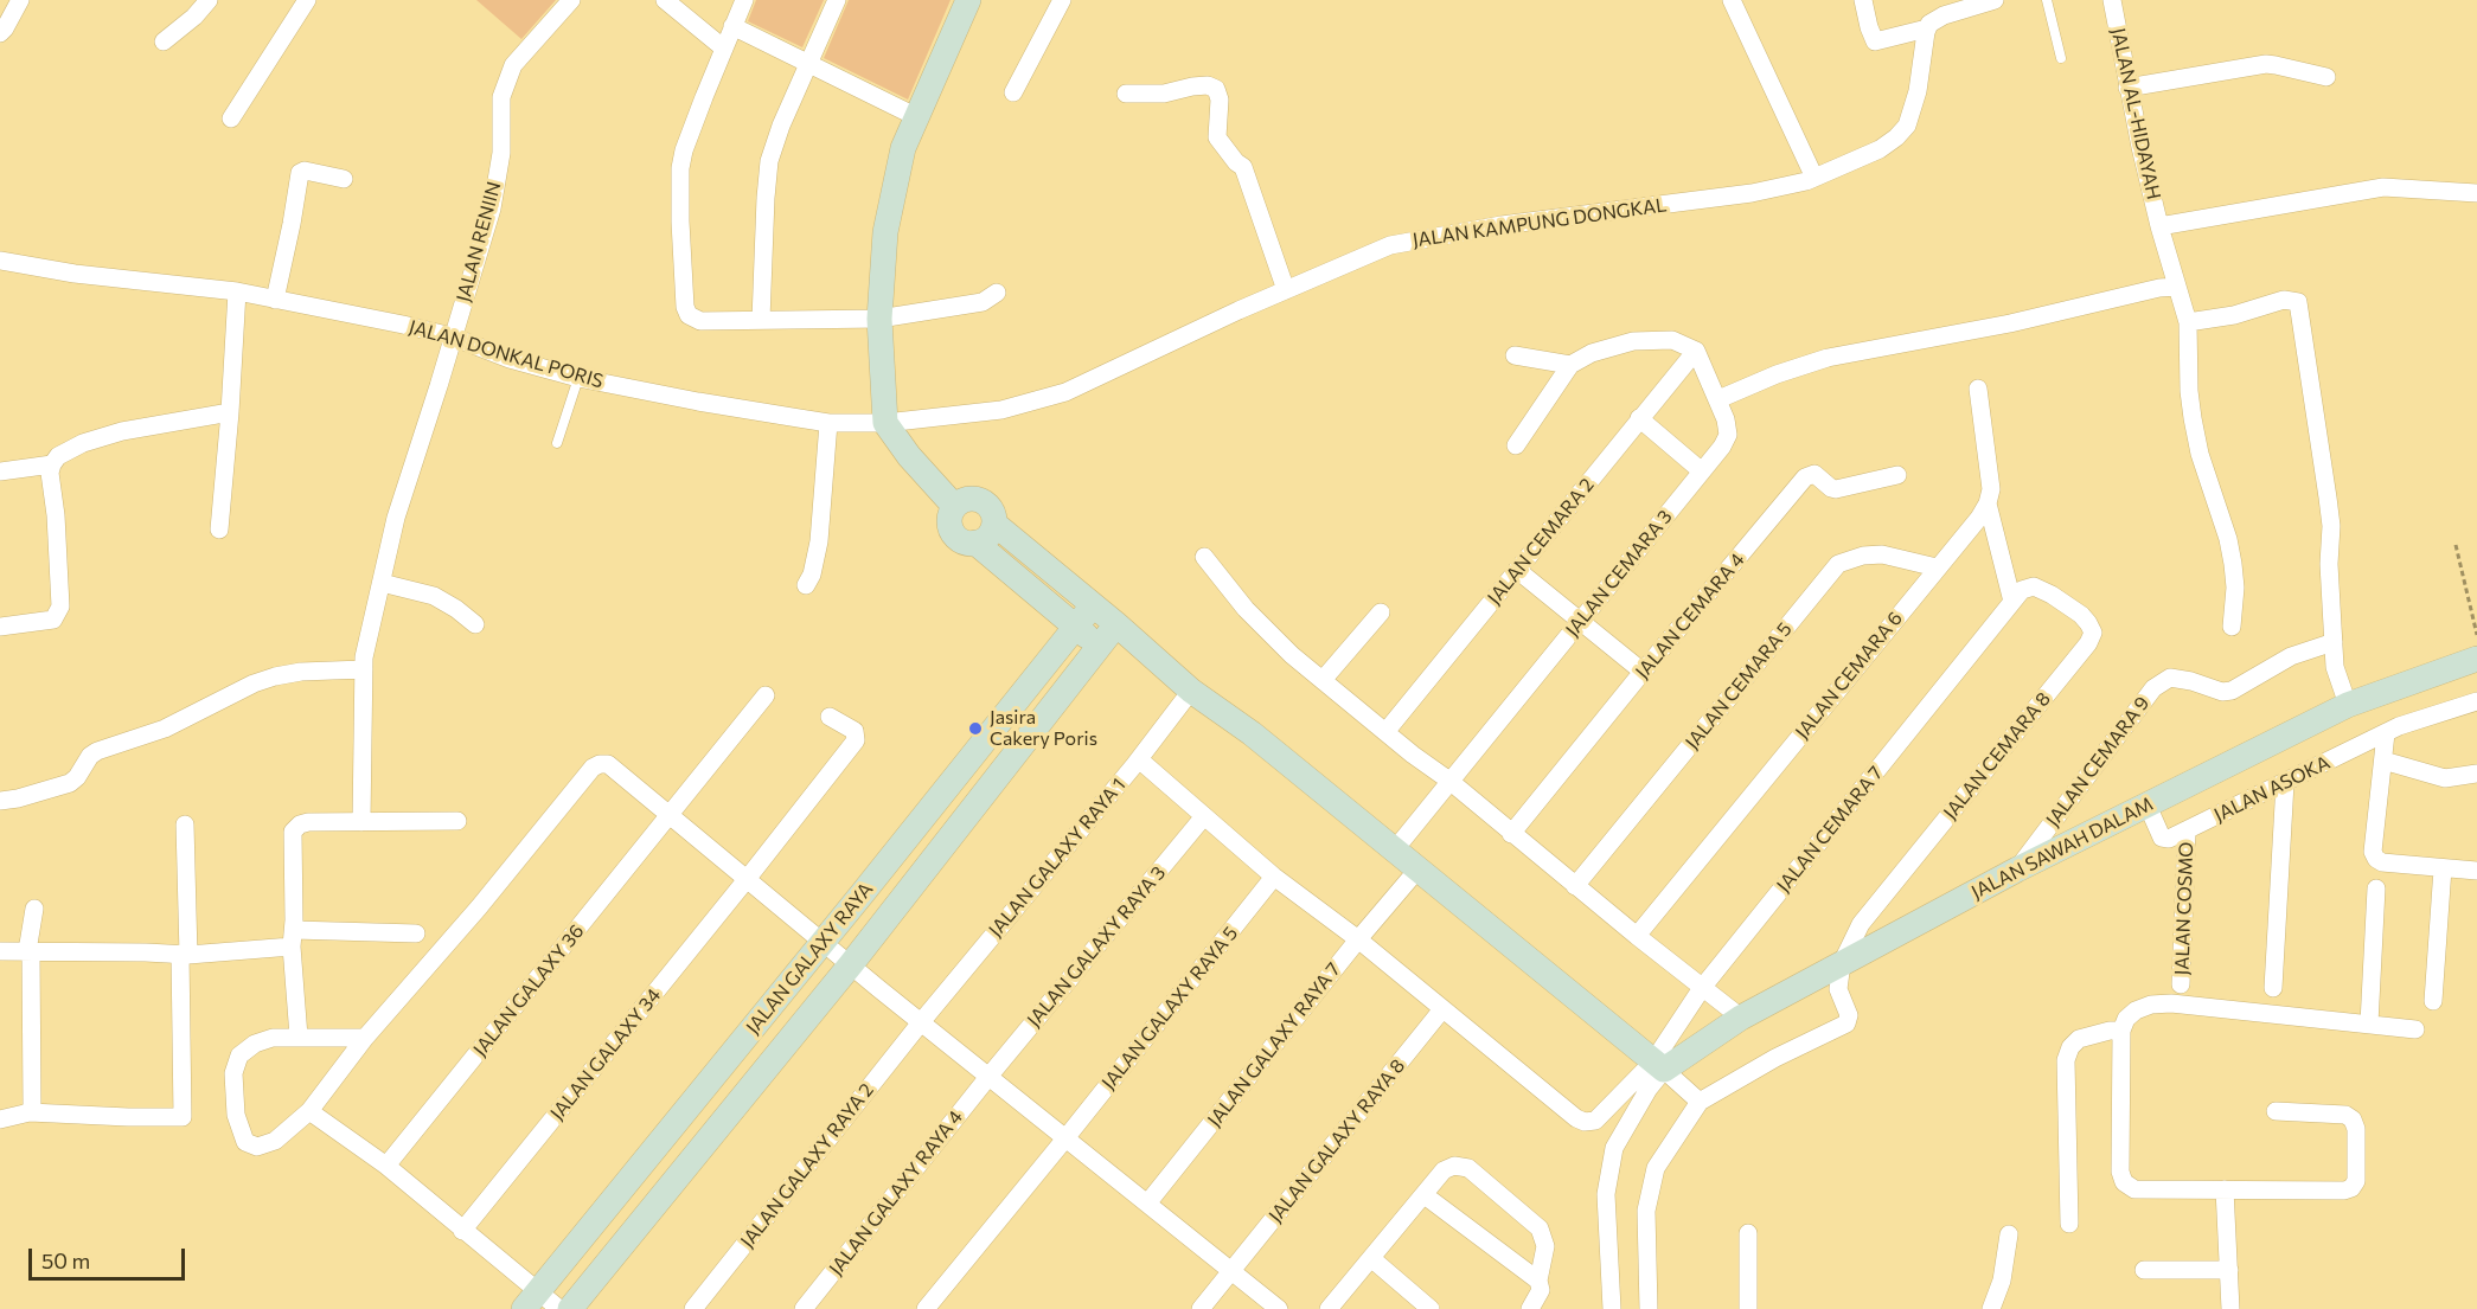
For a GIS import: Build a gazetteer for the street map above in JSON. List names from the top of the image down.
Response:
{
  "streets": {
    "street": [
      "JALAN AL-HIDAYAH",
      "JALAN KAMPUNG DONGKAL",
      "JALAN RENIIN",
      "JALAN DONKAL PORIS",
      "JALAN CEMARA 2",
      "JALAN CEMARA 3",
      "JALAN CEMARA 4",
      "JALAN CEMARA 6",
      "JALAN CEMARA 5",
      "JALAN CEMARA 8",
      "JALAN CEMARA 9",
      "JALAN ASOKA",
      "JALAN CEMARA 7",
      "JALAN SAWAH DALAM",
      "JALAN GALAXY RAYA 1",
      "JALAN COSMO",
      "JALAN GALAXY RAYA 3",
      "JALAN GALAXY RAYA",
      "JALAN GALAXY 36",
      "JALAN GALAXY RAYA 5",
      "JALAN GALAXY RAYA 7",
      "JALAN GALAXY 34",
      "JALAN GALAXY RAYA 8",
      "JALAN GALAXY RAYA 2",
      "JALAN GALAXY RAYA 4"
    ]
  },
  "crossings": [
    ["JALAN KAMPUNG DONGKAL", "JALAN DONKAL PORIS"],
    ["JALAN RENIIN", "JALAN DONKAL PORIS"],
    ["JALAN CEMARA 2", "JALAN CEMARA 3"],
    ["JALAN CEMARA 6", "JALAN CEMARA 5"],
    ["JALAN CEMARA 8", "JALAN CEMARA 7"],
    ["JALAN CEMARA 8", "JALAN SAWAH DALAM"],
    ["JALAN CEMARA 9", "JALAN SAWAH DALAM"],
    ["JALAN ASOKA", "JALAN SAWAH DALAM"],
    ["JALAN ASOKA", "JALAN COSMO"],
    ["JALAN CEMARA 7", "JALAN SAWAH DALAM"],
    ["JALAN GALAXY RAYA 1", "JALAN GALAXY RAYA 2"],
    ["JALAN GALAXY RAYA 3", "JALAN GALAXY RAYA 4"]
  ],
  "places": ["Jasira Cakery Poris"],
  "scale_bar": "50 m"
}
